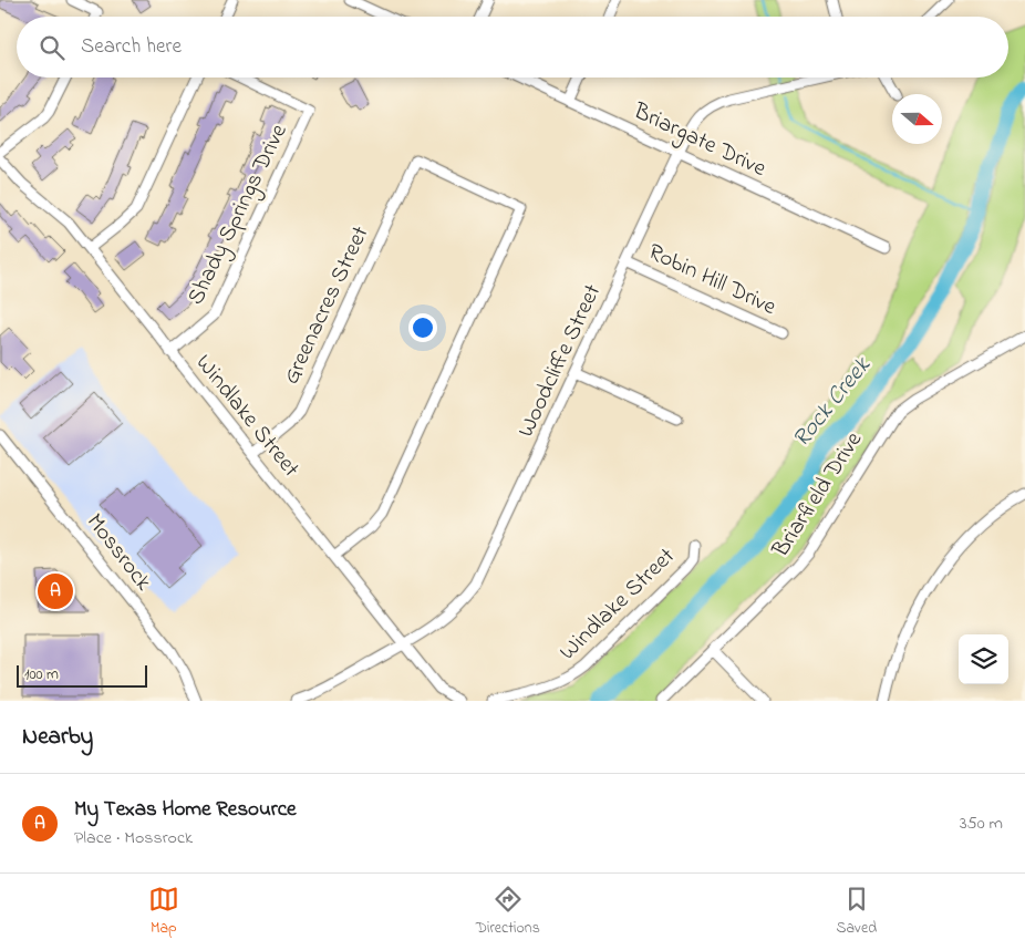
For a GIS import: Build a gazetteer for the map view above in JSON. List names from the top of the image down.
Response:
{
  "streets": {
    "street": [
      "Briargate Drive",
      "Shady Springs Drive",
      "Robin Hill Drive",
      "Greenacres Street",
      "Woodcliffe Street",
      "Windlake Street",
      "Briarfield Drive",
      "Mossrock"
    ]
  },
  "crossings": [
    ["Briargate Drive", "Woodcliffe Street"],
    ["Shady Springs Drive", "Windlake Street"],
    ["Robin Hill Drive", "Woodcliffe Street"],
    ["Greenacres Street", "Windlake Street"],
    ["Woodcliffe Street", "Windlake Street"]
  ],
  "water": ["Rock Creek"],
  "scale_bar": "100 m",
  "north": "right",
  "page": {
    "search": "Search here",
    "pins": "A",
    "scale": "100 m",
    "heading": "Nearby",
    "list": [
      {
        "mark": "A",
        "name": "My Texas Home Resource",
        "note": "Place · Mossrock",
        "value": "350 m"
      }
    ],
    "nav": ["Map", "Directions", "Saved"]
  }
}
